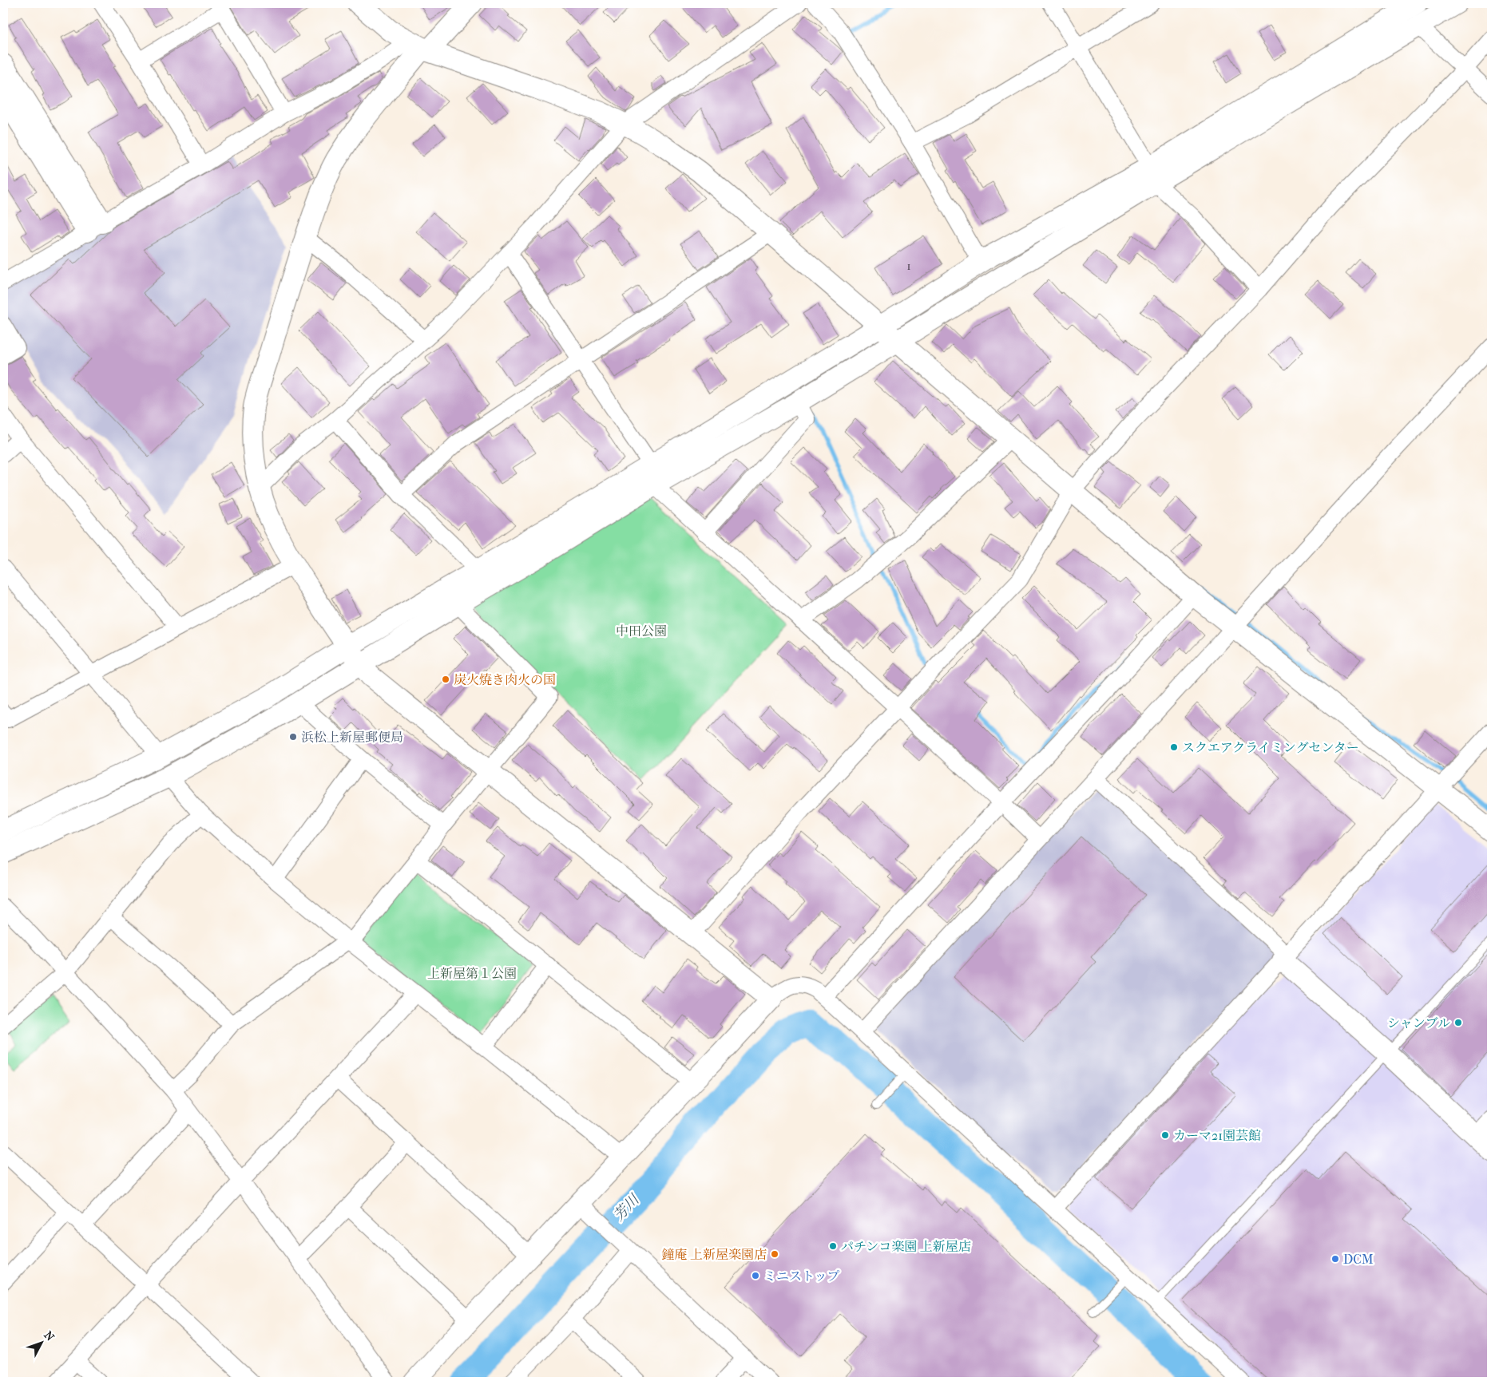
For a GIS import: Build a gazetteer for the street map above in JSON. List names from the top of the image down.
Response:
{
  "water": ["芳川"],
  "parks": ["中田公園", "上新屋第１公園"],
  "places": [
    "炭火焼き肉火の国",
    "浜松上新屋郵便局",
    "スクエアクライミングセンター",
    "シャンブル",
    "カーマ21園芸館",
    "パチンコ楽園 上新屋店",
    "鐘庵 上新屋楽園店",
    "DCM",
    "ミニストップ"
  ],
  "house_numbers": ["1"],
  "north": "top right"
}
